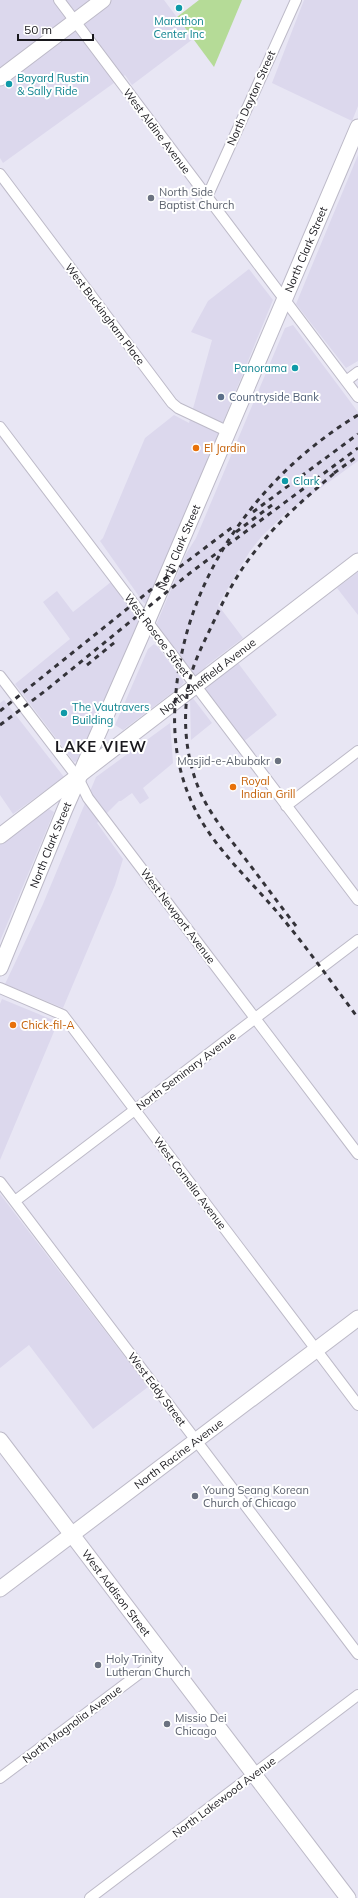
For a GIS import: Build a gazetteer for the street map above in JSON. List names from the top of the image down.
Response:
{
  "streets": {
    "street": [
      "North Dayton Street",
      "West Aldine Avenue",
      "North Clark Street",
      "West Buckingham Place",
      "West Roscoe Street",
      "North Sheffield Avenue",
      "West Newport Avenue",
      "North Seminary Avenue",
      "West Cornelia Avenue",
      "West Eddy Street",
      "North Racine Avenue",
      "West Addison Street",
      "North Magnolia Avenue",
      "North Lakewood Avenue"
    ]
  },
  "crossings": [
    ["North Dayton Street", "West Aldine Avenue"],
    ["West Aldine Avenue", "North Clark Street"],
    ["North Clark Street", "West Buckingham Place"],
    ["North Clark Street", "West Roscoe Street"],
    ["North Clark Street", "North Sheffield Avenue"],
    ["North Clark Street", "West Newport Avenue"],
    ["West Roscoe Street", "North Sheffield Avenue"],
    ["North Sheffield Avenue", "West Newport Avenue"],
    ["West Newport Avenue", "North Seminary Avenue"],
    ["North Seminary Avenue", "West Cornelia Avenue"],
    ["North Seminary Avenue", "West Eddy Street"],
    ["West Cornelia Avenue", "North Racine Avenue"],
    ["West Eddy Street", "North Racine Avenue"],
    ["North Racine Avenue", "West Addison Street"],
    ["West Addison Street", "North Magnolia Avenue"],
    ["West Addison Street", "North Lakewood Avenue"]
  ],
  "districts": ["LAKE VIEW"],
  "places": [
    "Marathon Center Inc",
    "Bayard Rustin & Sally Ride",
    "North Side Baptist Church",
    "Panorama",
    "Countryside Bank",
    "El Jardin",
    "Clark",
    "The Vautravers Building",
    "Masjid-e-Abubakr",
    "Royal Indian Grill",
    "Chick-fil-A",
    "Young Seang Korean Church of Chicago",
    "Holy Trinity Lutheran Church",
    "Missio Dei Chicago"
  ],
  "scale_bar": "50 m"
}
